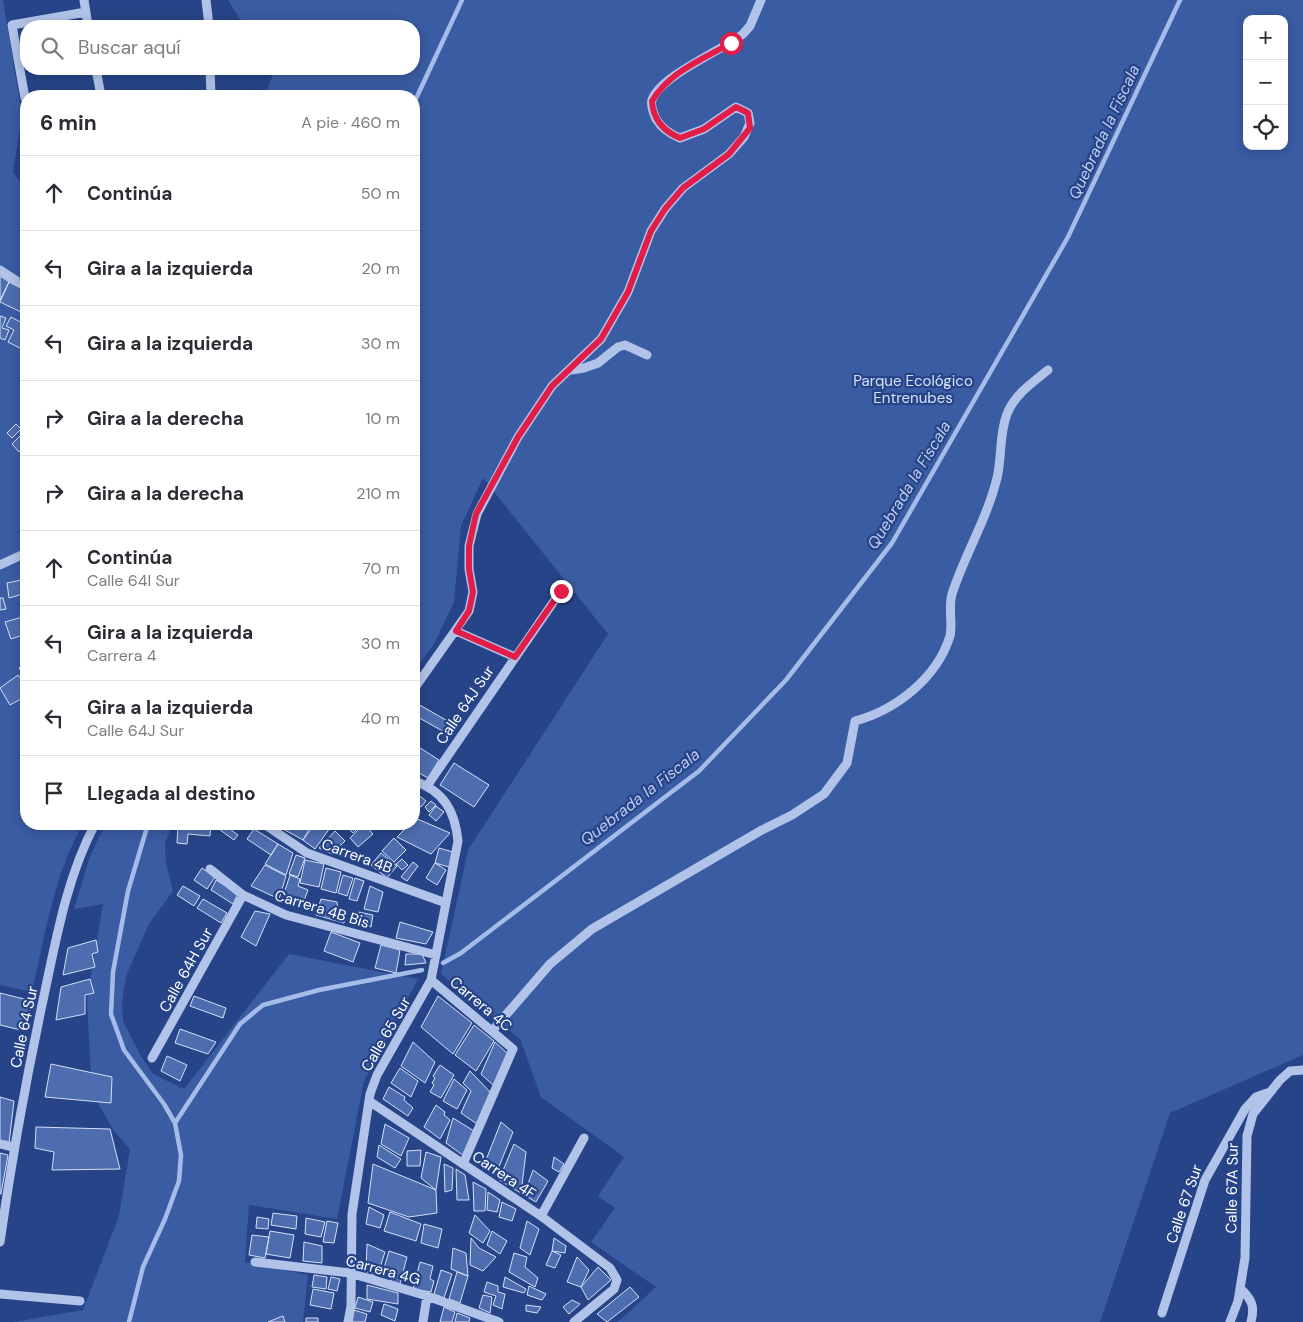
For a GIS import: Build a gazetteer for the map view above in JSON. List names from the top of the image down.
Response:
{
  "streets": {
    "street": [
      "Calle 64J Sur",
      "Carrera 4B",
      "Carrera 4B Bis",
      "Calle 64H Sur",
      "Carrera 4C",
      "Calle 64 Sur",
      "Calle 65 Sur",
      "Carrera 4F",
      "Calle 67A Sur",
      "Calle 67 Sur",
      "Carrera 4G"
    ]
  },
  "crossings": [
    ["Calle 64J Sur", "Calle 65 Sur"],
    ["Carrera 4B", "Calle 65 Sur"],
    ["Carrera 4B Bis", "Calle 64H Sur"],
    ["Carrera 4B Bis", "Calle 65 Sur"],
    ["Carrera 4C", "Calle 65 Sur"],
    ["Carrera 4C", "Carrera 4F"],
    ["Calle 65 Sur", "Carrera 4F"],
    ["Calle 65 Sur", "Carrera 4G"],
    ["Calle 67A Sur", "Calle 67 Sur"]
  ],
  "water": ["Quebrada la Fiscala"],
  "parks": ["Parque Ecológico Entrenubes"],
  "page": {
    "map_buttons": ["+", "−"],
    "search": "Buscar aquí",
    "heading": ["6 min", "A pie · 460 m"],
    "list": [
      ["Continúa", "50 m"],
      ["Gira a la izquierda", "20 m"],
      ["Gira a la izquierda", "30 m"],
      ["Gira a la derecha", "10 m"],
      ["Gira a la derecha", "210 m"],
      ["Continúa", "Calle 64I Sur", "70 m"],
      ["Gira a la izquierda", "Carrera 4", "30 m"],
      ["Gira a la izquierda", "Calle 64J Sur", "40 m"],
      "Llegada al destino"
    ]
  }
}
